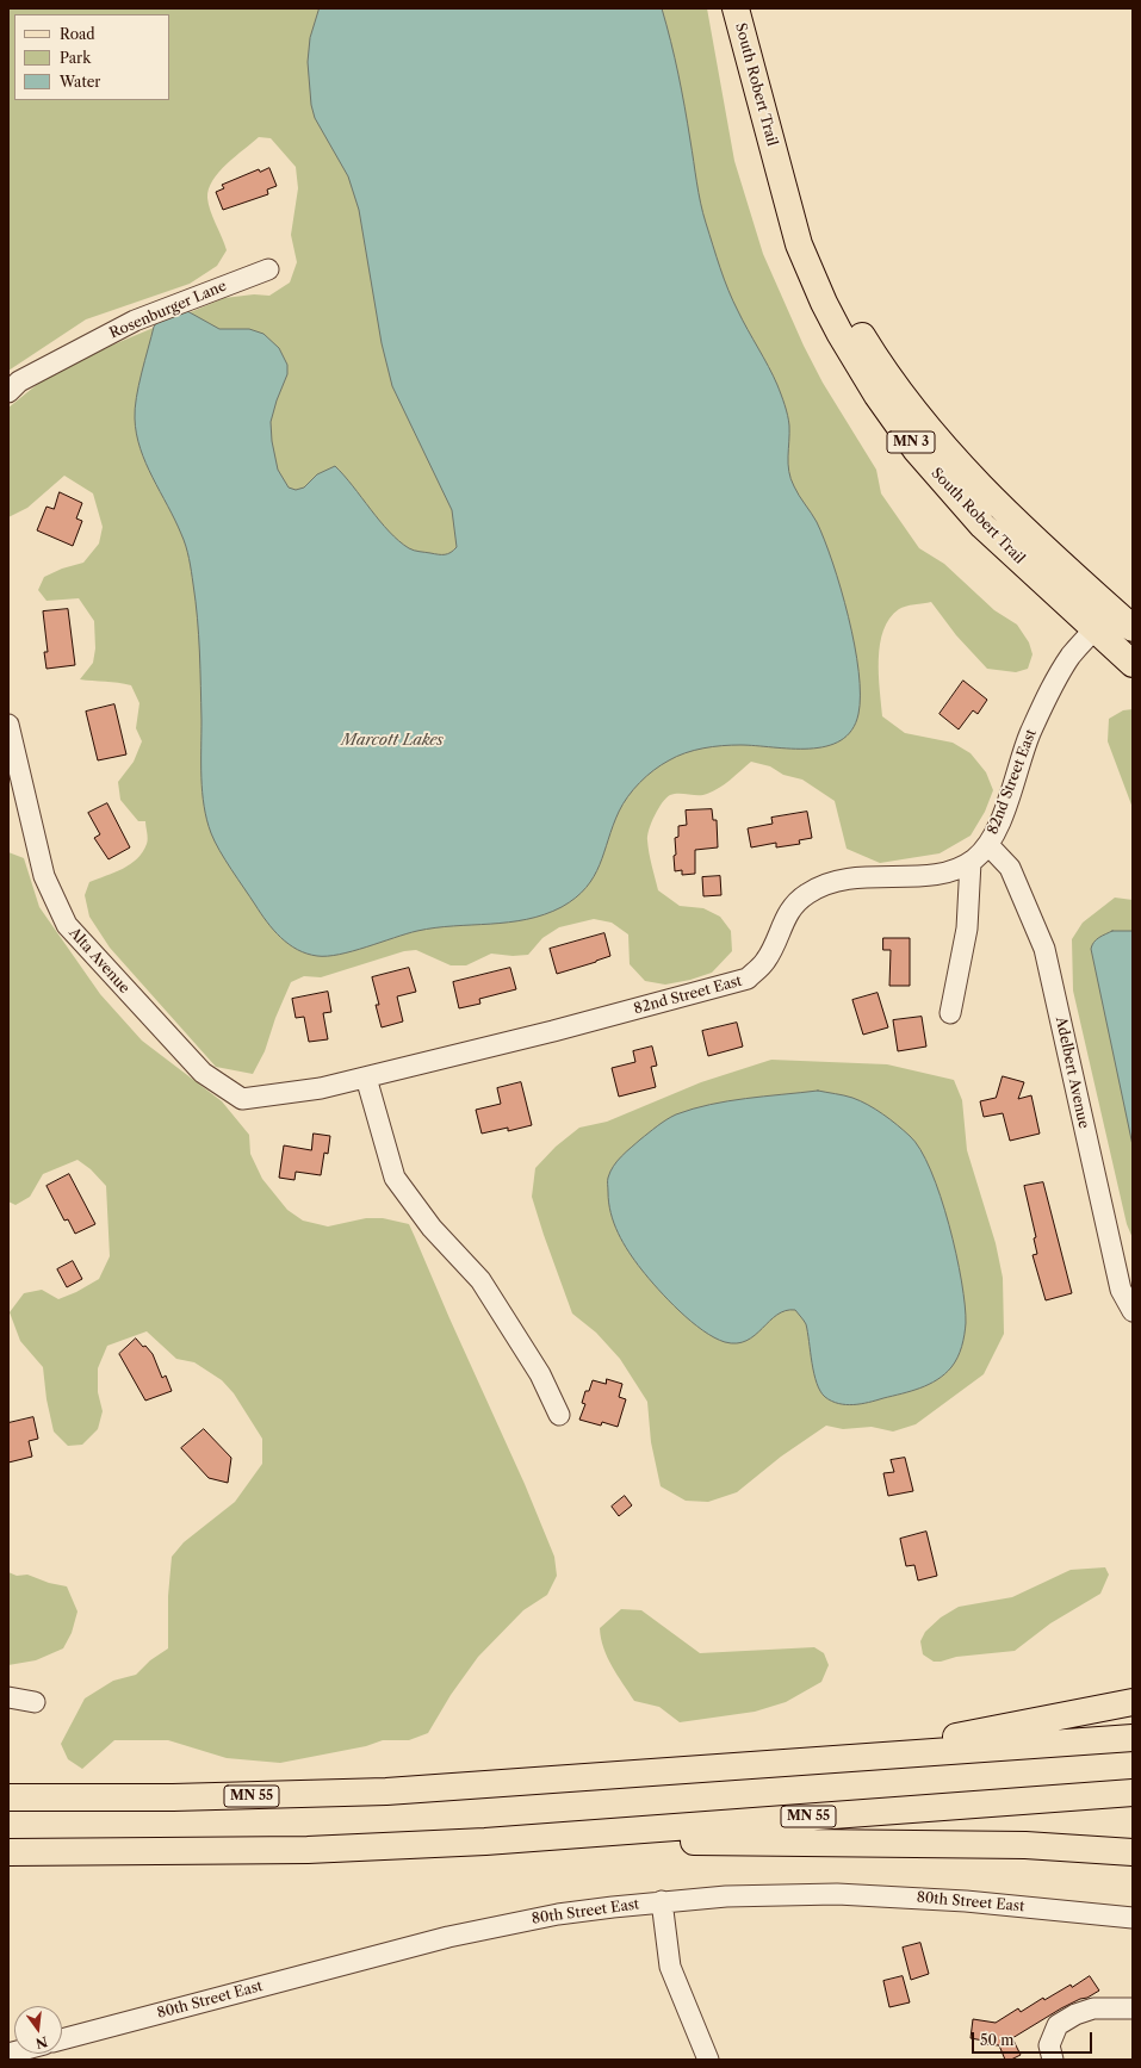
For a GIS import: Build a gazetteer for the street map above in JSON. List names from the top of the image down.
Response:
{
  "streets": {
    "main road": ["South Robert Trail", "MN 3", "MN 55"],
    "street": [
      "Rosenburger Lane",
      "82nd Street East",
      "Alta Avenue",
      "Adelbert Avenue",
      "80th Street East"
    ]
  },
  "crossings": [
    ["South Robert Trail", "82nd Street East"],
    ["82nd Street East", "Alta Avenue"],
    ["82nd Street East", "Adelbert Avenue"]
  ],
  "water": ["Marcott Lakes"],
  "legend": ["Road", "Park", "Water"],
  "scale_bar": "50 m",
  "north": "bottom"
}
